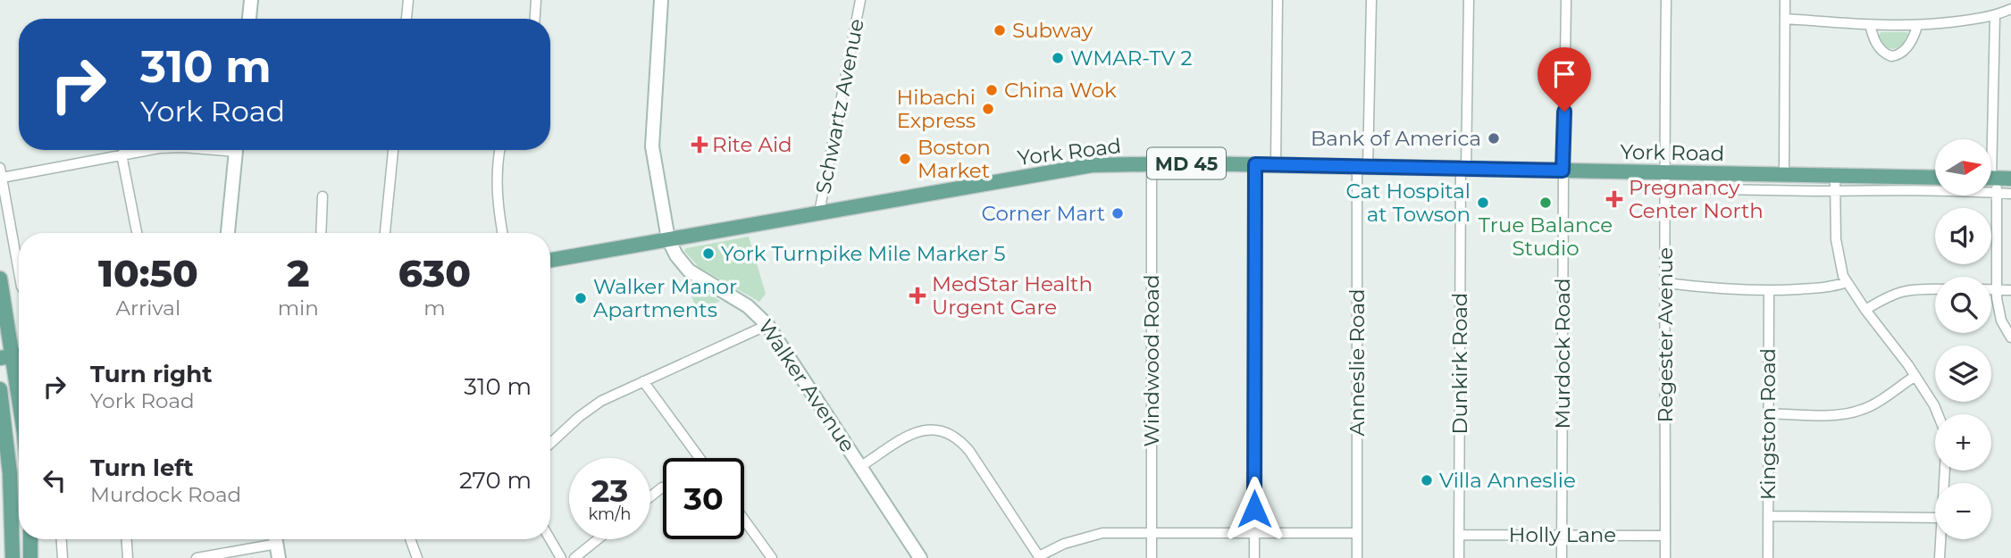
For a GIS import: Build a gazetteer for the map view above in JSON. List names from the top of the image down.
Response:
{
  "streets": {
    "main road": ["York Road", "MD 45"],
    "street": [
      "Schwartz Avenue",
      "Regester Avenue",
      "Murdock Road",
      "Windwood Road",
      "Anneslie Road",
      "Dunkirk Road",
      "Walker Avenue",
      "Kingston Road",
      "Holly Lane"
    ]
  },
  "crossings": [
    ["Schwartz Avenue", "York Road"],
    ["York Road", "Regester Avenue"],
    ["York Road", "Murdock Road"],
    ["York Road", "Windwood Road"],
    ["York Road", "Anneslie Road"],
    ["York Road", "Dunkirk Road"],
    ["York Road", "Walker Avenue"],
    ["Regester Avenue", "Holly Lane"],
    ["Murdock Road", "Holly Lane"],
    ["Dunkirk Road", "Holly Lane"]
  ],
  "places": {
    "other": [
      "Subway",
      "WMAR-TV 2",
      "China Wok",
      "Hibachi Express",
      "Bank of America",
      "Boston Market",
      "Cat Hospital at Towson",
      "True Balance Studio",
      "Corner Mart",
      "York Turnpike Mile Marker 5",
      "Walker Manor Apartments",
      "Villa Anneslie"
    ],
    "health": ["Rite Aid", "Pregnancy Center North", "MedStar Health Urgent Care"]
  },
  "north": "right",
  "page": {
    "turn": ["310 m", "York Road"],
    "map_buttons": ["+", "−"],
    "eta": [
      "10:50",
      "Arrival",
      "2",
      "min",
      "630",
      "m"
    ],
    "list": [
      {
        "name": "Turn right",
        "note": "York Road",
        "value": "310 m"
      },
      {
        "name": "Turn left",
        "note": "Murdock Road",
        "value": "270 m"
      }
    ],
    "speed": "23 km/h",
    "limit": "30"
  }
}
